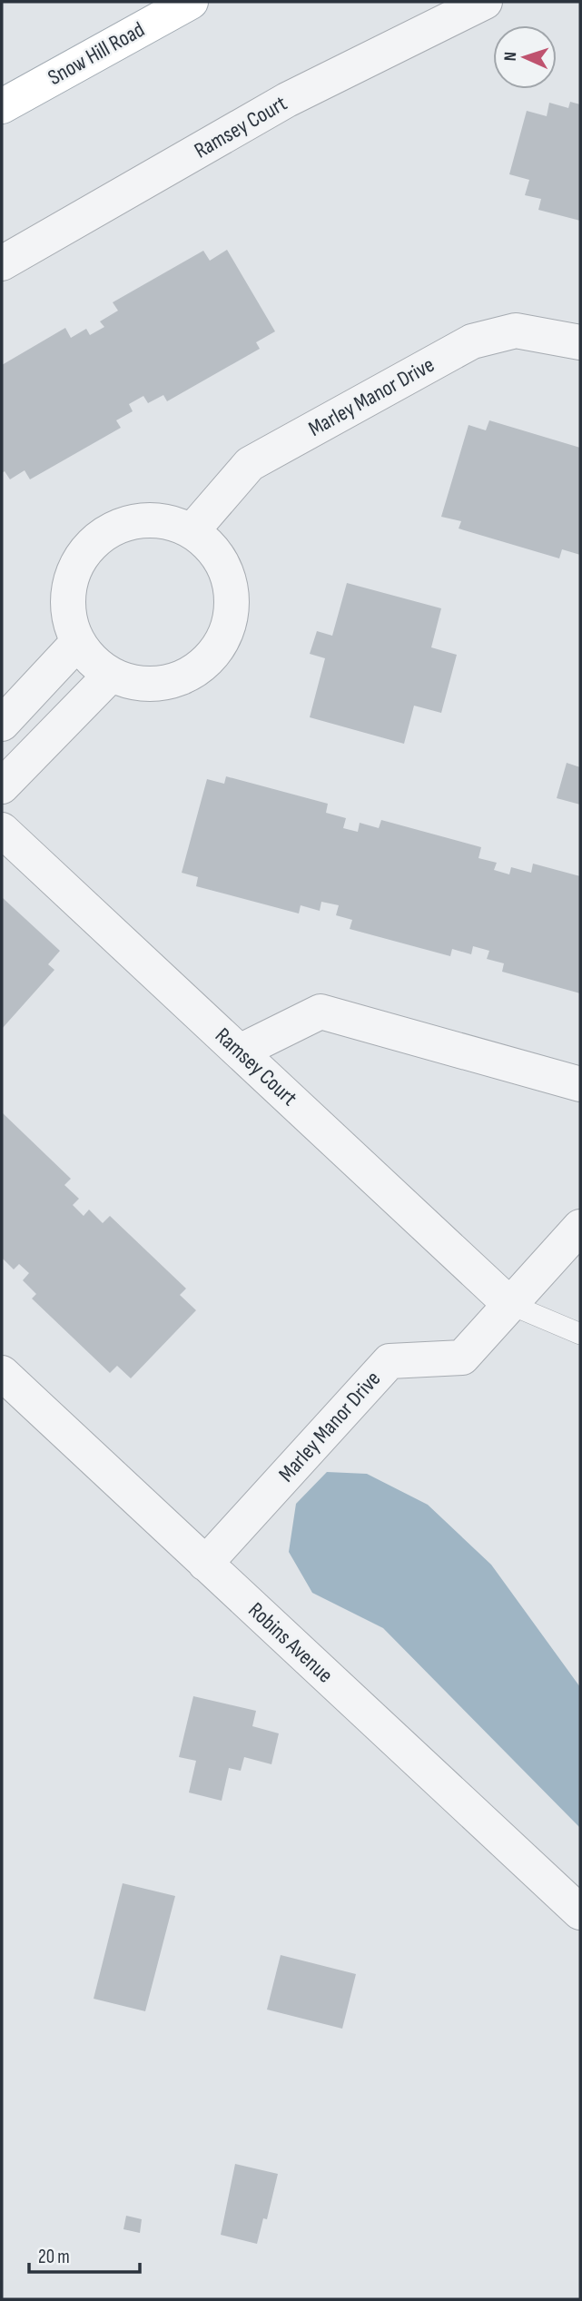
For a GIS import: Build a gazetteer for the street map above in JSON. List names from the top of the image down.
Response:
{
  "streets": {
    "main road": ["Snow Hill Road"],
    "street": ["Ramsey Court", "Marley Manor Drive", "Robins Avenue"]
  },
  "crossings": [
    ["Ramsey Court", "Marley Manor Drive"],
    ["Marley Manor Drive", "Robins Avenue"]
  ],
  "scale_bar": "20 m",
  "north": "left"
}
